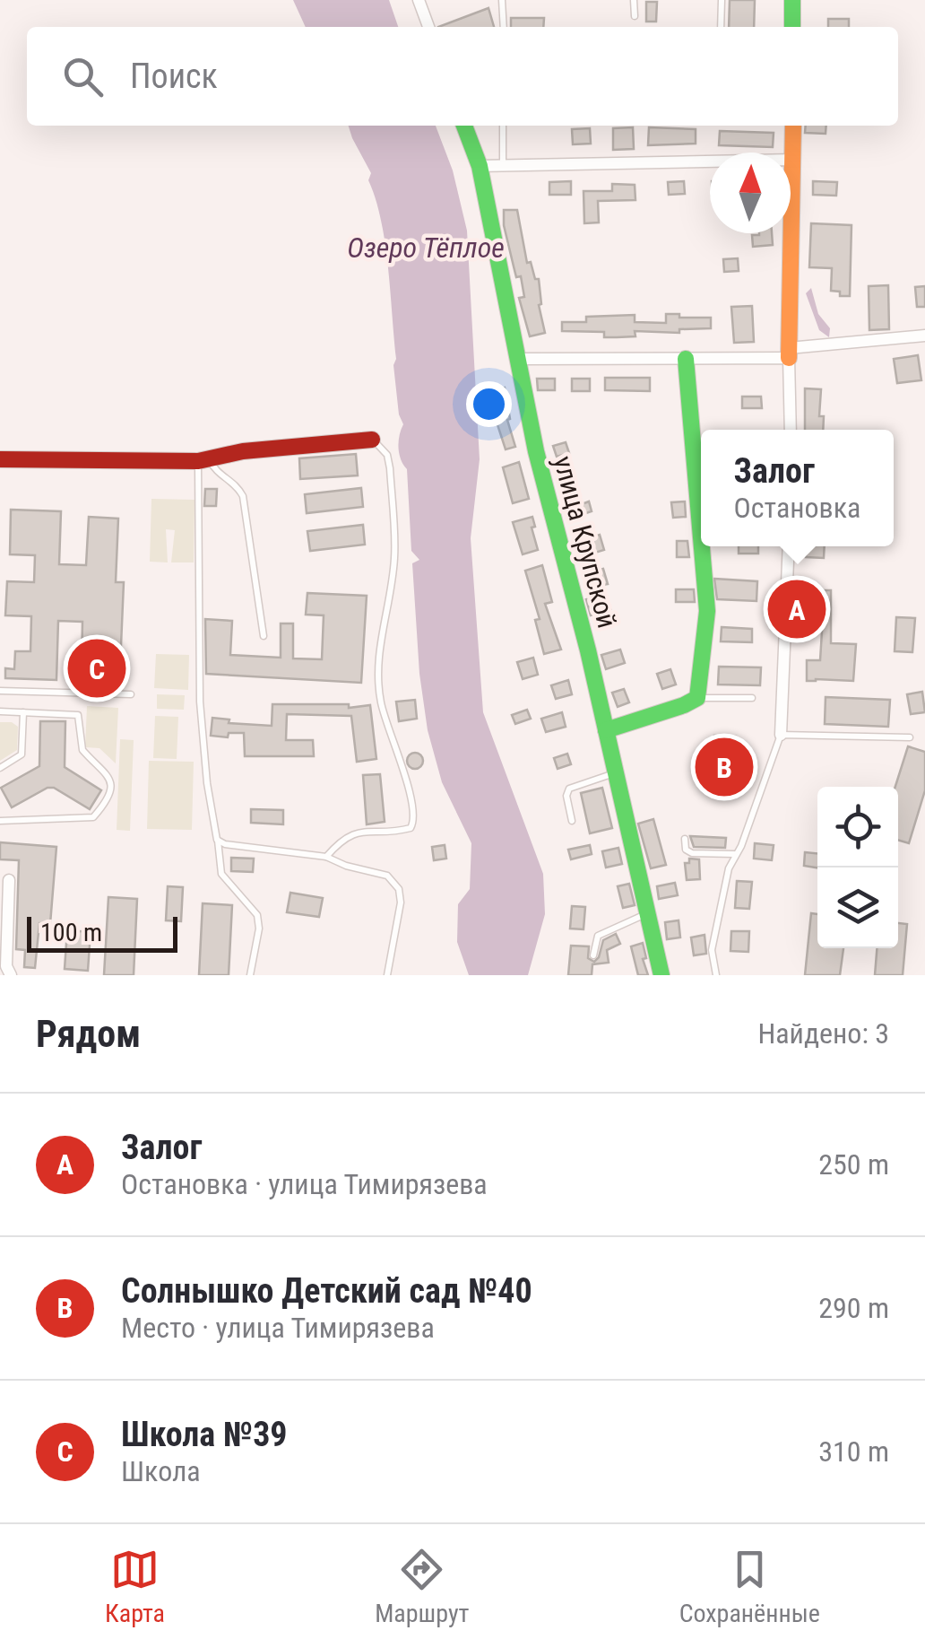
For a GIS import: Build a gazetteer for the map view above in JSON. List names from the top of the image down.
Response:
{
  "streets": {
    "street": ["улица Крупской"]
  },
  "water": ["Озеро Тёплое"],
  "scale_bar": "100 m",
  "north": "top",
  "page": {
    "search": "Поиск",
    "popup": ["Залог", "Остановка"],
    "pins": ["A", "C", "B"],
    "scale": "100 m",
    "heading": ["Рядом", "Найдено: 3"],
    "list": [
      {
        "mark": "A",
        "name": "Залог",
        "note": "Остановка · улица Тимирязева",
        "value": "250 m"
      },
      {
        "mark": "B",
        "name": "Солнышко Детский сад №40",
        "note": "Место · улица Тимирязева",
        "value": "290 m"
      },
      {
        "mark": "C",
        "name": "Школа №39",
        "note": "Школа",
        "value": "310 m"
      }
    ],
    "nav": ["Карта", "Маршрут", "Сохранённые"]
  }
}
